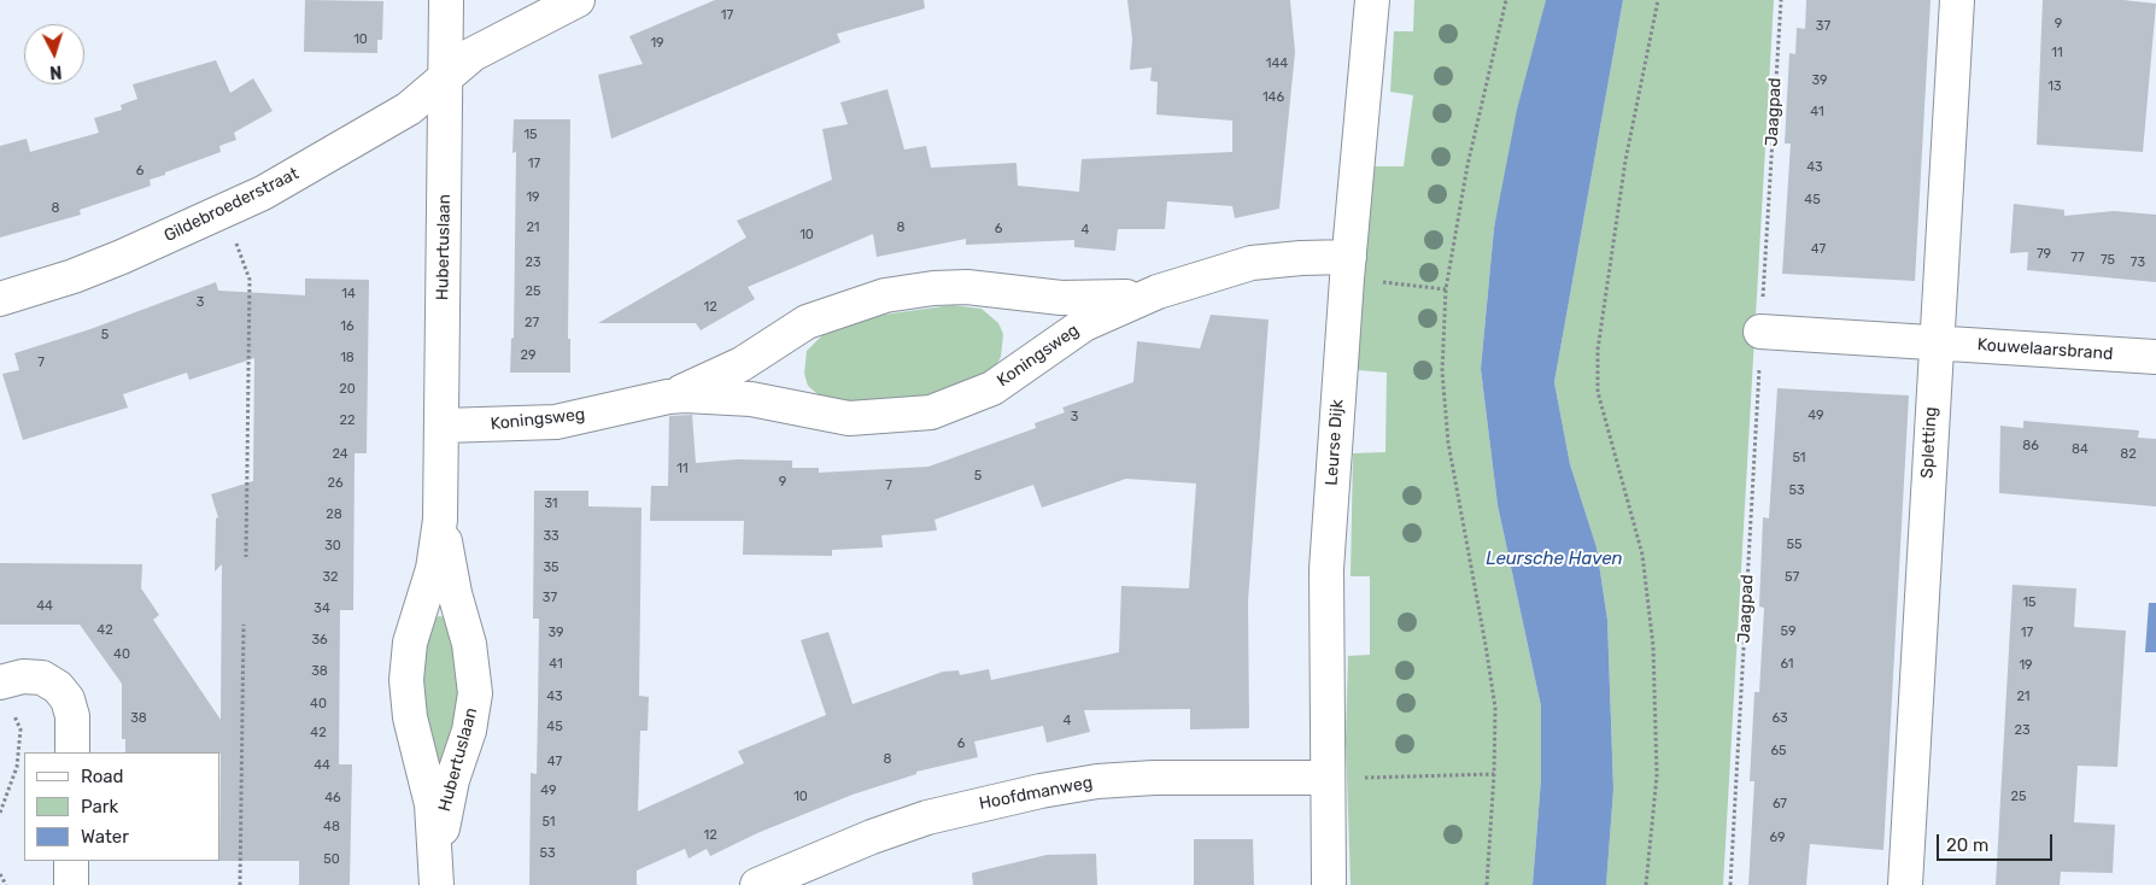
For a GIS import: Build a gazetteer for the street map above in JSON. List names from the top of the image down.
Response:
{
  "streets": {
    "street": [
      "Gildebroederstraat",
      "Hubertuslaan",
      "Kouwelaarsbrand",
      "Koningsweg",
      "Leurse Dijk",
      "Spletting",
      "Hoofdmanweg"
    ],
    "path": ["Jaagpad"]
  },
  "crossings": [
    ["Gildebroederstraat", "Hubertuslaan"],
    ["Hubertuslaan", "Koningsweg"],
    ["Kouwelaarsbrand", "Spletting"],
    ["Koningsweg", "Leurse Dijk"],
    ["Leurse Dijk", "Hoofdmanweg"]
  ],
  "water": ["Leursche Haven"],
  "house_numbers": [
    "17",
    "9",
    "37",
    "10",
    "19",
    "11",
    "144",
    "39",
    "13",
    "146",
    "41",
    "15",
    "17",
    "43",
    "6",
    "19",
    "45",
    "8",
    "21",
    "8",
    "6",
    "4",
    "10",
    "47",
    "79",
    "77",
    "75",
    "23",
    "73",
    "25",
    "14",
    "3",
    "12",
    "27",
    "16",
    "5",
    "29",
    "18",
    "7",
    "20",
    "49",
    "3",
    "22",
    "86",
    "84",
    "24",
    "82",
    "51",
    "11",
    "5",
    "9",
    "26",
    "7",
    "53",
    "31",
    "28",
    "33",
    "55",
    "30",
    "35",
    "32",
    "57",
    "37",
    "15",
    "44",
    "34",
    "42",
    "59",
    "39",
    "17",
    "36",
    "40",
    "41",
    "61",
    "19",
    "38",
    "43",
    "21",
    "40",
    "38",
    "63",
    "4",
    "45",
    "23",
    "42",
    "6",
    "65",
    "8",
    "47",
    "44",
    "49",
    "10",
    "25",
    "46",
    "67",
    "51",
    "48",
    "12",
    "69",
    "53",
    "50"
  ],
  "legend": ["Road", "Park", "Water"],
  "scale_bar": "20 m",
  "north": "bottom"
}
